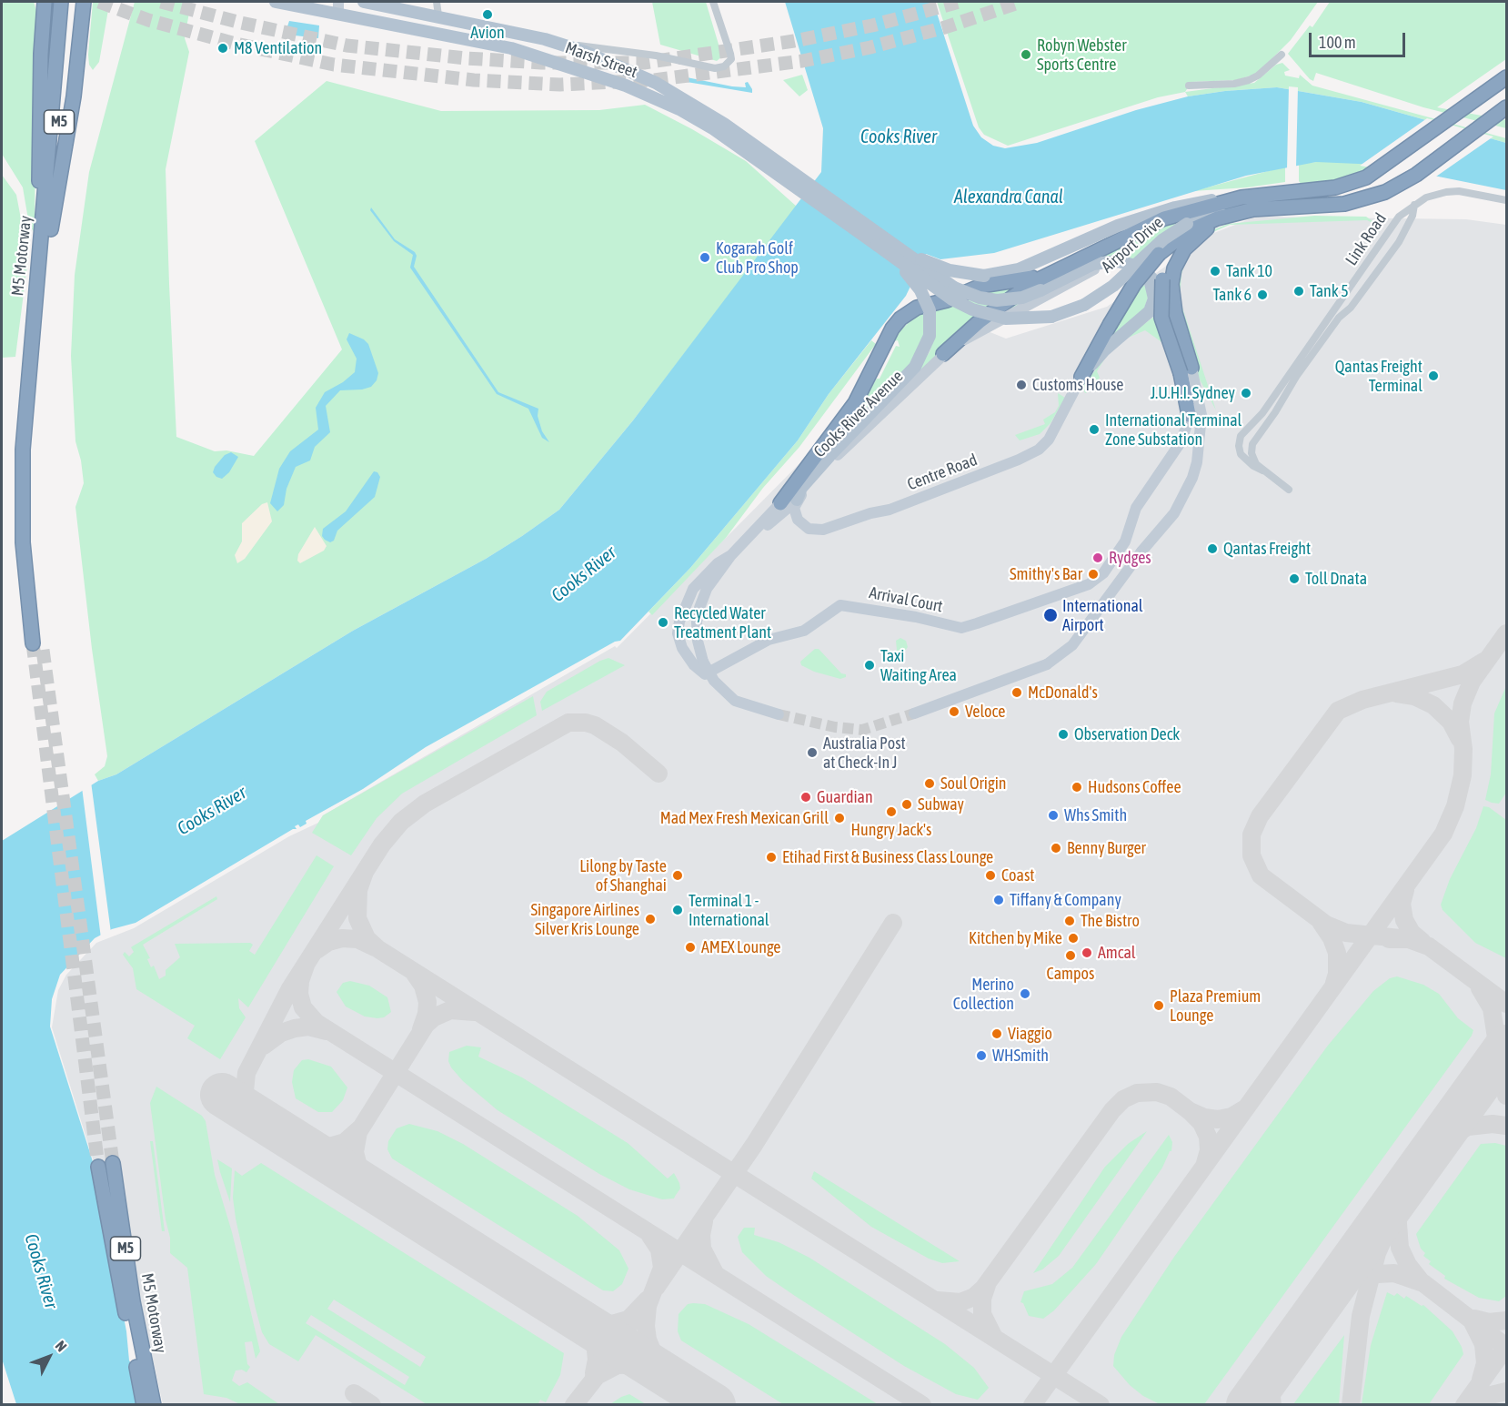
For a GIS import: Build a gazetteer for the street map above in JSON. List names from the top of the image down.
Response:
{
  "streets": {
    "highway": ["M5", "Airport Drive", "M5 Motorway"],
    "main road": ["Marsh Street"],
    "street": [
      "Link Road",
      "Cooks River Avenue",
      "Centre Road",
      "Arrival Court"
    ]
  },
  "crossings": [
    ["Marsh Street", "Airport Drive"],
    ["Cooks River Avenue", "Centre Road"]
  ],
  "water": ["Cooks River", "Alexandra Canal"],
  "places": [
    "Avion",
    "M8 Ventilation",
    "Robyn Webster Sports Centre",
    "Kogarah Golf Club Pro Shop",
    "Tank 10",
    "Tank 5",
    "Tank 6",
    "Qantas Freight Terminal",
    "Customs House",
    "J.U.H.I. Sydney",
    "International Terminal Zone Substation",
    "Qantas Freight",
    "Rydges",
    "Smithy's Bar",
    "Toll Dnata",
    "International Airport",
    "Recycled Water Treatment Plant",
    "Taxi Waiting Area",
    "McDonald's",
    "Veloce",
    "Observation Deck",
    "Australia Post at Check-In J",
    "Soul Origin",
    "Hudsons Coffee",
    "Guardian",
    "Subway",
    "Hungry Jack's",
    "Whs Smith",
    "Mad Mex Fresh Mexican Grill",
    "Benny Burger",
    "Etihad First & Business Class Lounge",
    "Lilong by Taste of Shanghai",
    "Coast",
    "Tiffany & Company",
    "Terminal 1 - International",
    "Singapore Airlines Silver Kris Lounge",
    "The Bistro",
    "Kitchen by Mike",
    "AMEX Lounge",
    "Amcal",
    "Campos",
    "Merino Collection",
    "Plaza Premium Lounge",
    "Viaggio",
    "WHSmith"
  ],
  "scale_bar": "100 m",
  "north": "top right"
}
